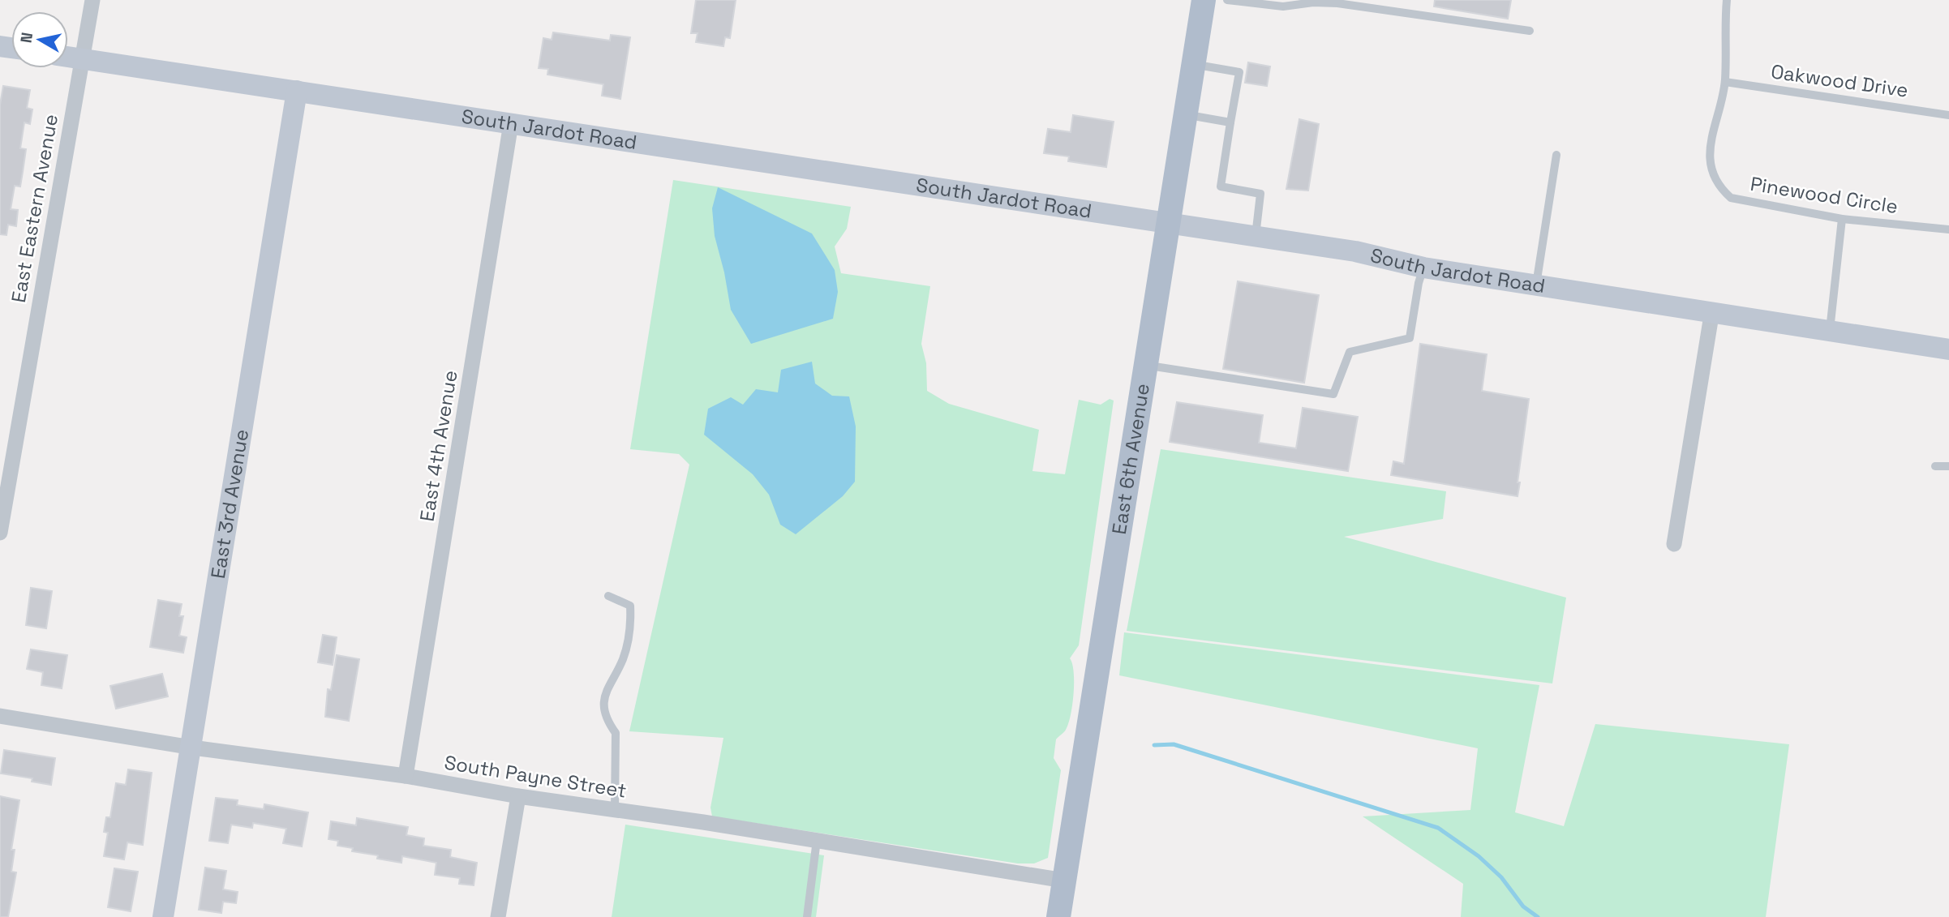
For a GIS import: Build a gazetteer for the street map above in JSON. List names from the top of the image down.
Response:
{
  "streets": {
    "main road": ["East 6th Avenue"],
    "street": [
      "South Jardot Road",
      "East Eastern Avenue",
      "East 4th Avenue",
      "East 3rd Avenue",
      "South Payne Street"
    ],
    "lane": ["Oakwood Drive", "Pinewood Circle"]
  },
  "crossings": [
    ["Oakwood Drive", "Pinewood Circle"],
    ["South Jardot Road", "East Eastern Avenue"],
    ["South Jardot Road", "East 4th Avenue"],
    ["South Jardot Road", "East 6th Avenue"],
    ["South Jardot Road", "East 3rd Avenue"],
    ["East 4th Avenue", "South Payne Street"],
    ["East 6th Avenue", "South Payne Street"],
    ["East 3rd Avenue", "South Payne Street"]
  ],
  "north": "left"
}
